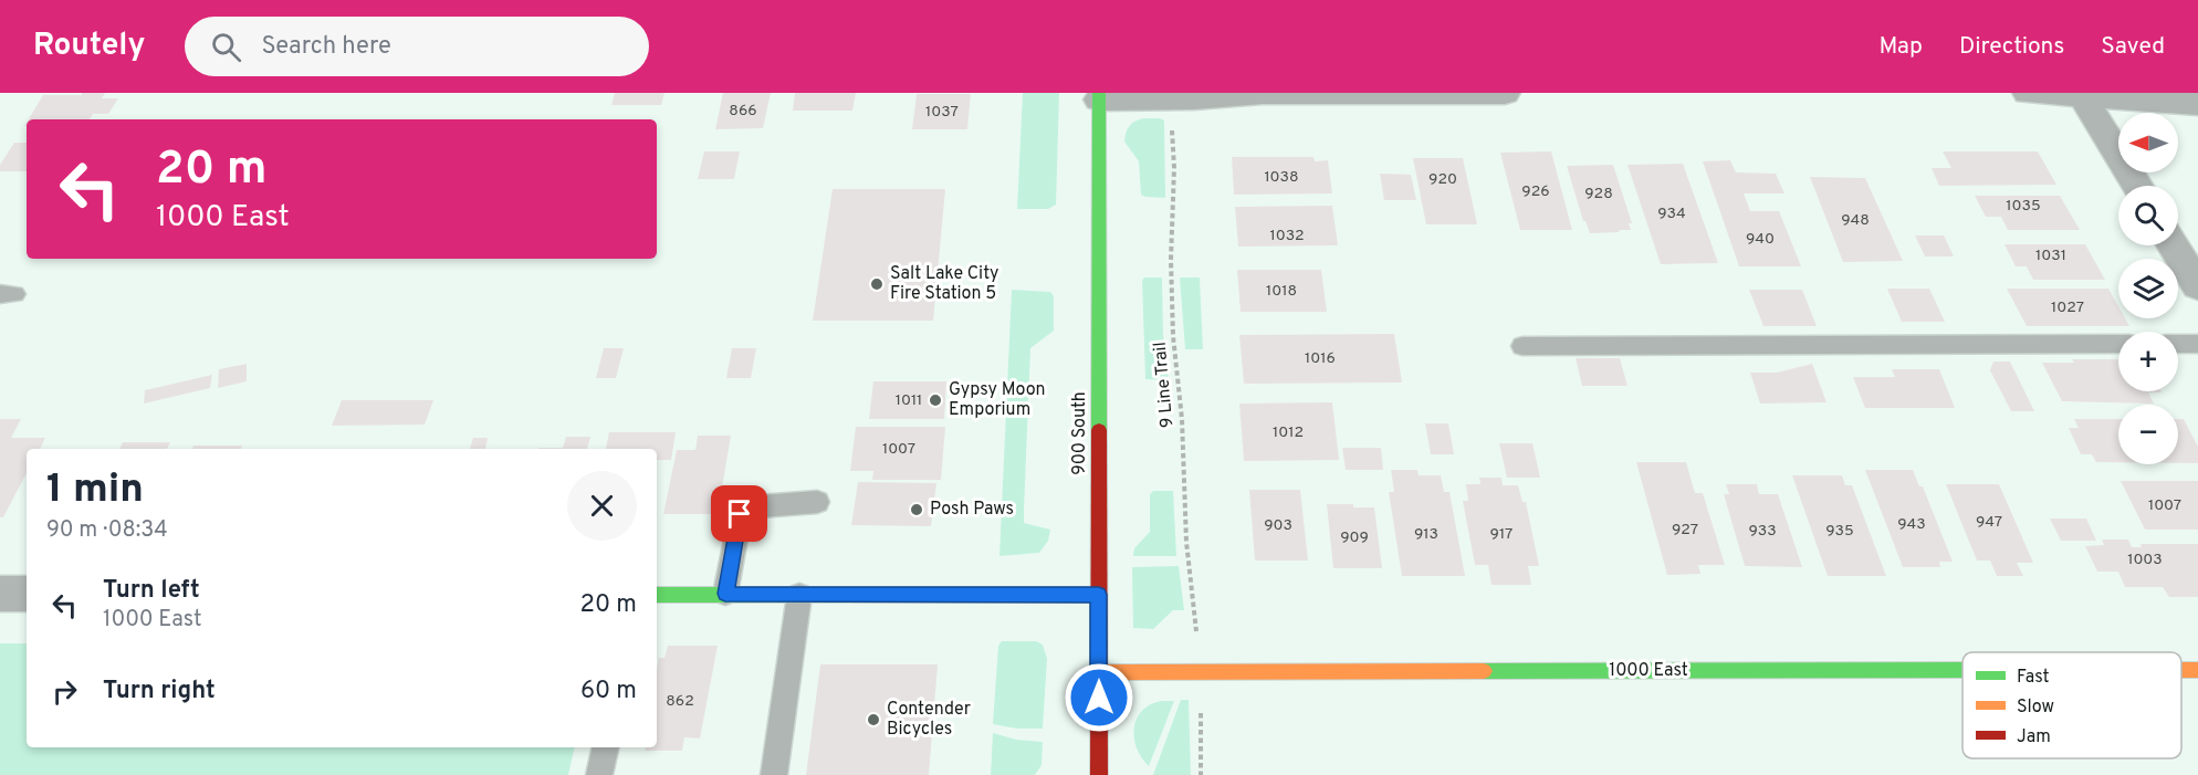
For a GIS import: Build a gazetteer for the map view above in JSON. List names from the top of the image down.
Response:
{
  "streets": {
    "street": ["900 South", "1000 East"],
    "path": ["9 Line Trail"]
  },
  "crossings": [
    ["900 South", "1000 East"]
  ],
  "places": [
    "Salt Lake City Fire Station 5",
    "Gypsy Moon Emporium",
    "Posh Paws",
    "Contender Bicycles"
  ],
  "house_numbers": [
    "866",
    "1037",
    "1038",
    "920",
    "926",
    "928",
    "1035",
    "934",
    "948",
    "1032",
    "940",
    "1031",
    "1018",
    "1027",
    "1016",
    "1011",
    "1012",
    "1007",
    "1007",
    "947",
    "943",
    "903",
    "927",
    "933",
    "935",
    "913",
    "917",
    "909",
    "1003",
    "862"
  ],
  "legend": ["Fast", "Slow", "Jam"],
  "north": "left",
  "page": {
    "header": "Routely",
    "search": "Search here",
    "nav": ["Map", "Directions", "Saved"],
    "map_buttons": ["+", "−"],
    "turn": ["20 m", "1000 East"],
    "heading": ["1 min", "90 m · 08:34"],
    "list": [
      {
        "name": "Turn left",
        "note": "1000 East",
        "value": "20 m"
      },
      {
        "name": "Turn right",
        "value": "60 m"
      }
    ]
  }
}
